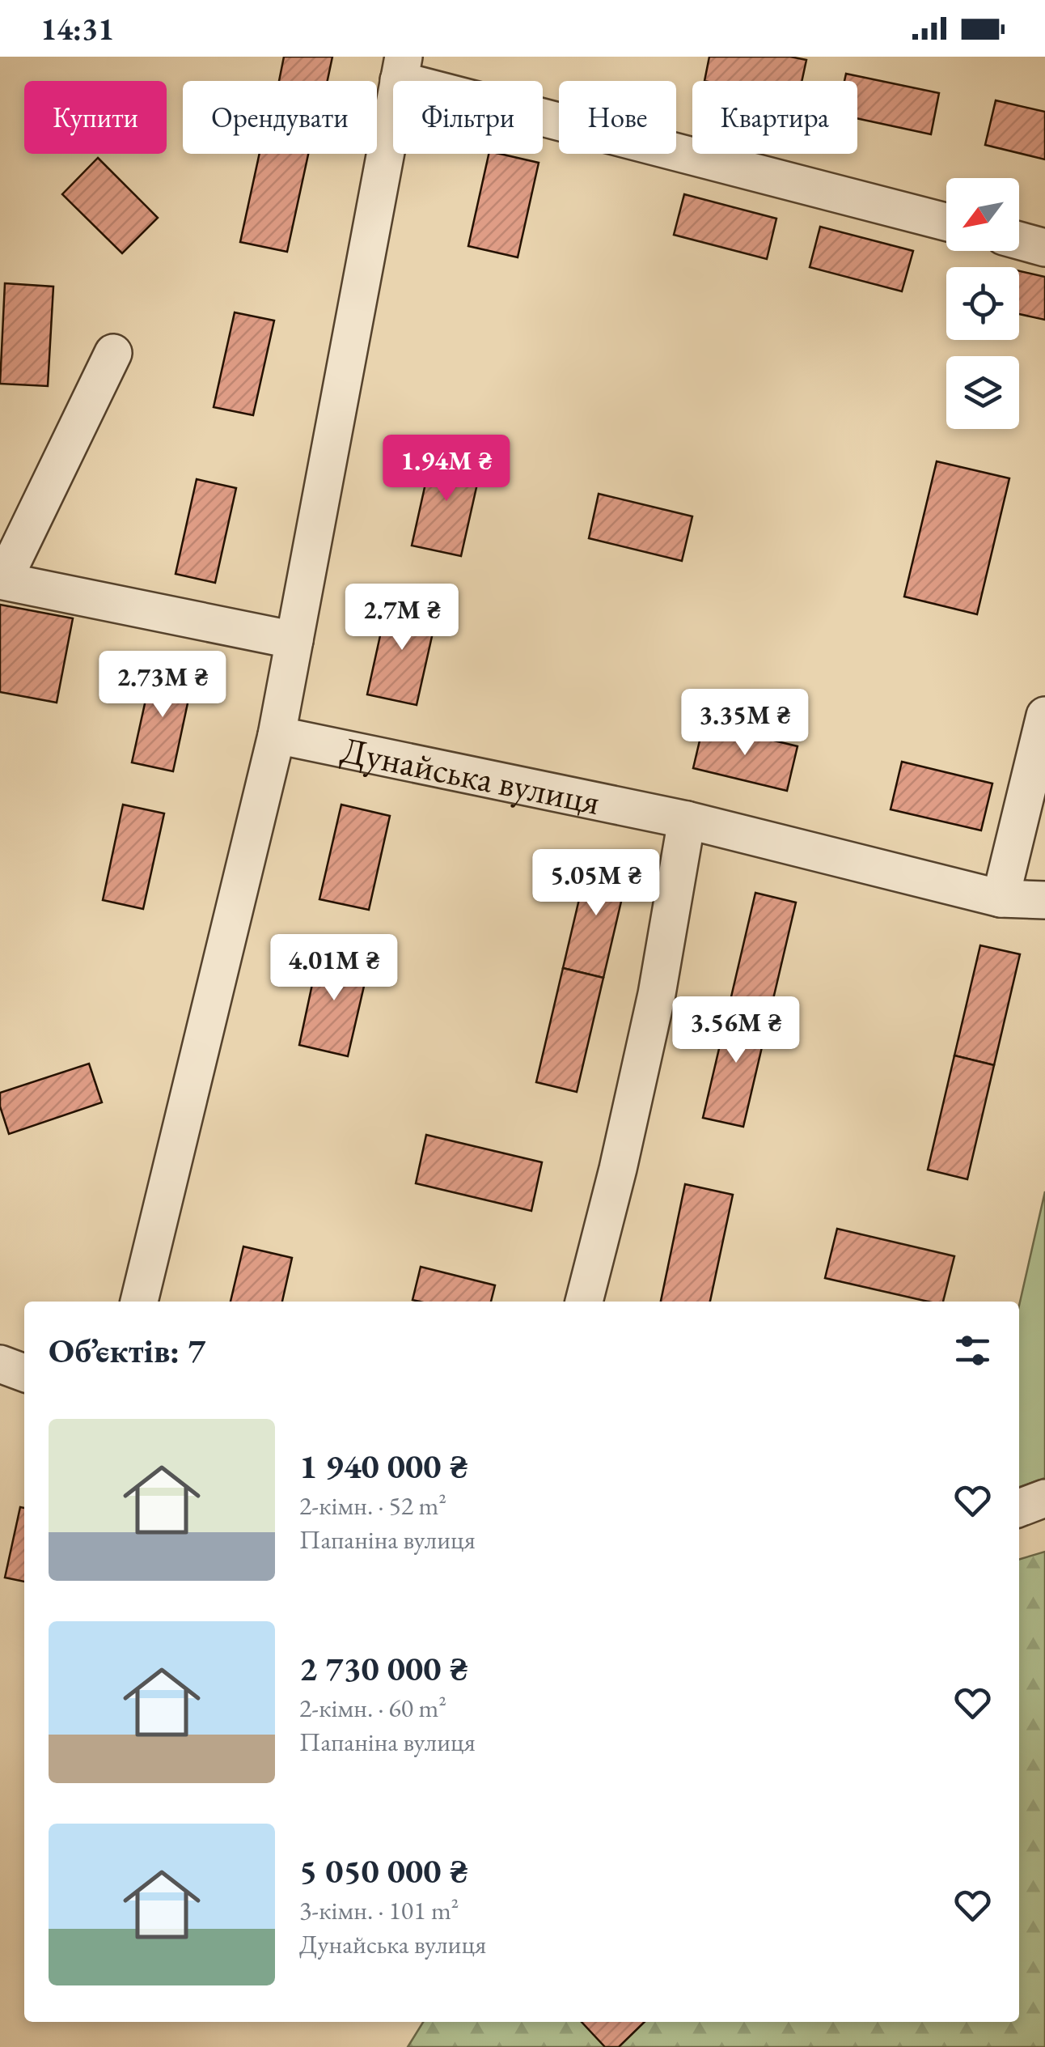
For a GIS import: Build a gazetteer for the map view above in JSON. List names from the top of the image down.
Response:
{
  "streets": {
    "street": ["Дунайська вулиця"]
  },
  "north": "bottom left",
  "page": {
    "status": "14:31",
    "chip": [
      "Купити",
      "Орендувати",
      "Фільтри",
      "Нове",
      "Квартира"
    ],
    "price": [
      "1.94M ₴",
      "2.7M ₴",
      "2.73M ₴",
      "3.35M ₴",
      "5.05M ₴",
      "4.01M ₴",
      "3.56M ₴"
    ],
    "heading": "Об’єктів: 7",
    "list": [
      {
        "name": "1 940 000 ₴",
        "note": "2-кімн. · 52 m² · Папаніна вулиця"
      },
      {
        "name": "2 730 000 ₴",
        "note": "2-кімн. · 60 m² · Папаніна вулиця"
      },
      {
        "name": "5 050 000 ₴",
        "note": "3-кімн. · 101 m² · Дунайська вулиця"
      }
    ]
  }
}
